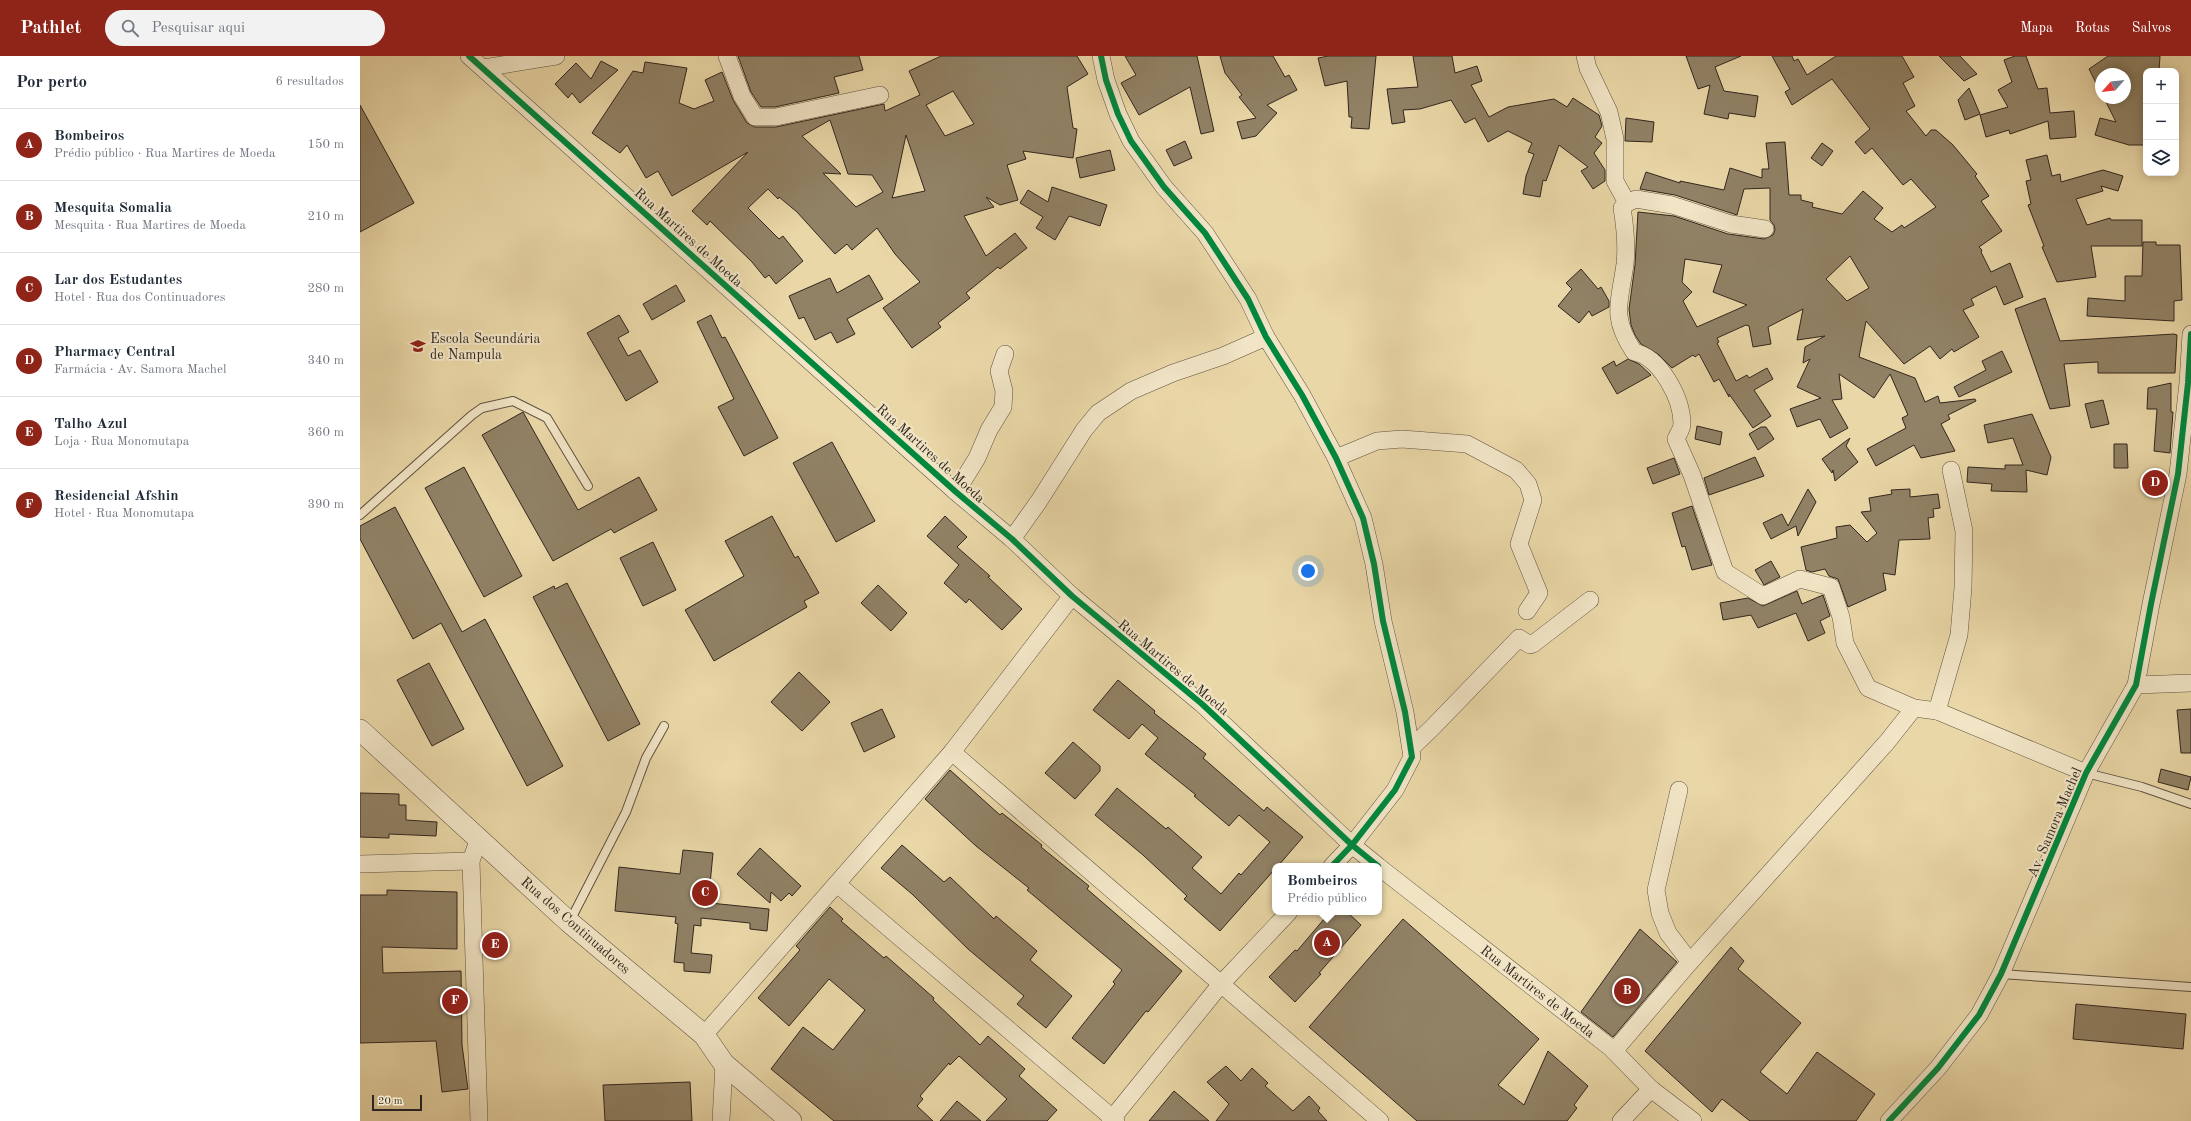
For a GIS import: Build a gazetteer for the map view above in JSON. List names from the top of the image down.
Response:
{
  "streets": {
    "street": ["Rua Martires de Moeda", "Av. Samora Machel", "Rua dos Continuadores"]
  },
  "places": {
    "school or university": ["Escola Secundária de Nampula"]
  },
  "scale_bar": "20 m",
  "north": "bottom left",
  "page": {
    "header": "Pathlet",
    "search": "Pesquisar aqui",
    "nav": ["Mapa", "Rotas", "Salvos"],
    "heading": ["Por perto", "6 resultados"],
    "map_buttons": ["+", "−"],
    "list": [
      {
        "mark": "A",
        "name": "Bombeiros",
        "note": "Prédio público · Rua Martires de Moeda",
        "value": "150 m"
      },
      {
        "mark": "B",
        "name": "Mesquita Somalia",
        "note": "Mesquita · Rua Martires de Moeda",
        "value": "210 m"
      },
      {
        "mark": "C",
        "name": "Lar dos Estudantes",
        "note": "Hotel · Rua dos Continuadores",
        "value": "280 m"
      },
      {
        "mark": "D",
        "name": "Pharmacy Central",
        "note": "Farmácia · Av. Samora Machel",
        "value": "340 m"
      },
      {
        "mark": "E",
        "name": "Talho Azul",
        "note": "Loja · Rua Monomutapa",
        "value": "360 m"
      },
      {
        "mark": "F",
        "name": "Residencial Afshin",
        "note": "Hotel · Rua Monomutapa",
        "value": "390 m"
      }
    ],
    "pins": [
      "D",
      "C",
      "A",
      "E",
      "B",
      "F"
    ],
    "popup": ["Bombeiros", "Prédio público"],
    "scale": "20 m"
  }
}
